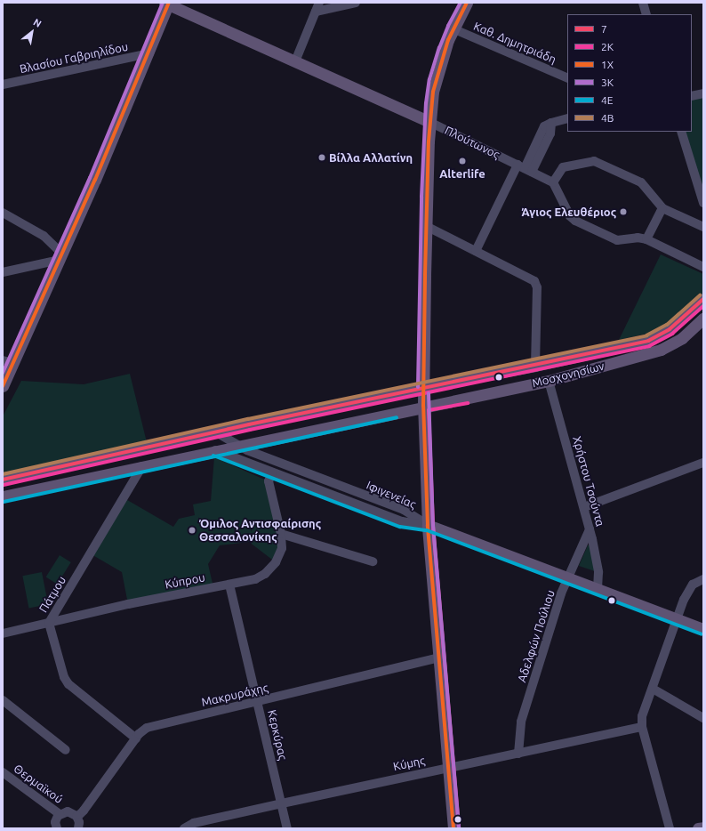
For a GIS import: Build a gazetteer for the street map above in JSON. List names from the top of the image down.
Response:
{
  "streets": {
    "main road": ["Πλούτωνος", "Μοσχονησίων"],
    "street": [
      "Καθ. Δημητριάδη",
      "Βλασίου Γαβριηλίδου",
      "Χρήστου Τσούντα",
      "Ιφιγενείας",
      "Κύπρου",
      "Πάτμου",
      "Αδελφών Πούλιου",
      "Μακρυράχης",
      "Κερκύρας",
      "Κύμης",
      "Θερμαϊκού"
    ]
  },
  "crossings": [
    ["Μοσχονησίων", "Χρήστου Τσούντα"],
    ["Μοσχονησίων", "Ιφιγενείας"],
    ["Μοσχονησίων", "Πάτμου"],
    ["Χρήστου Τσούντα", "Αδελφών Πούλιου"],
    ["Ιφιγενείας", "Κύπρου"],
    ["Κύπρου", "Πάτμου"],
    ["Κύπρου", "Κερκύρας"],
    ["Πάτμου", "Μακρυράχης"],
    ["Αδελφών Πούλιου", "Κύμης"],
    ["Μακρυράχης", "Κερκύρας"],
    ["Κερκύρας", "Κύμης"]
  ],
  "places": [
    "Βίλλα Αλλατίνη",
    "Alterlife",
    "Άγιος Ελευθέριος",
    "Όμιλος Αντισφαίρισης Θεσσαλονίκης"
  ],
  "lines": [
    "transit line 1Χ",
    "transit line 3Κ",
    "transit line 4Β",
    "transit line 7",
    "transit line 2Κ",
    "transit line 4Ε"
  ],
  "legend": [
    "7",
    "2Κ",
    "1Χ",
    "3Κ",
    "4Ε",
    "4Β"
  ],
  "north": "top right"
}
